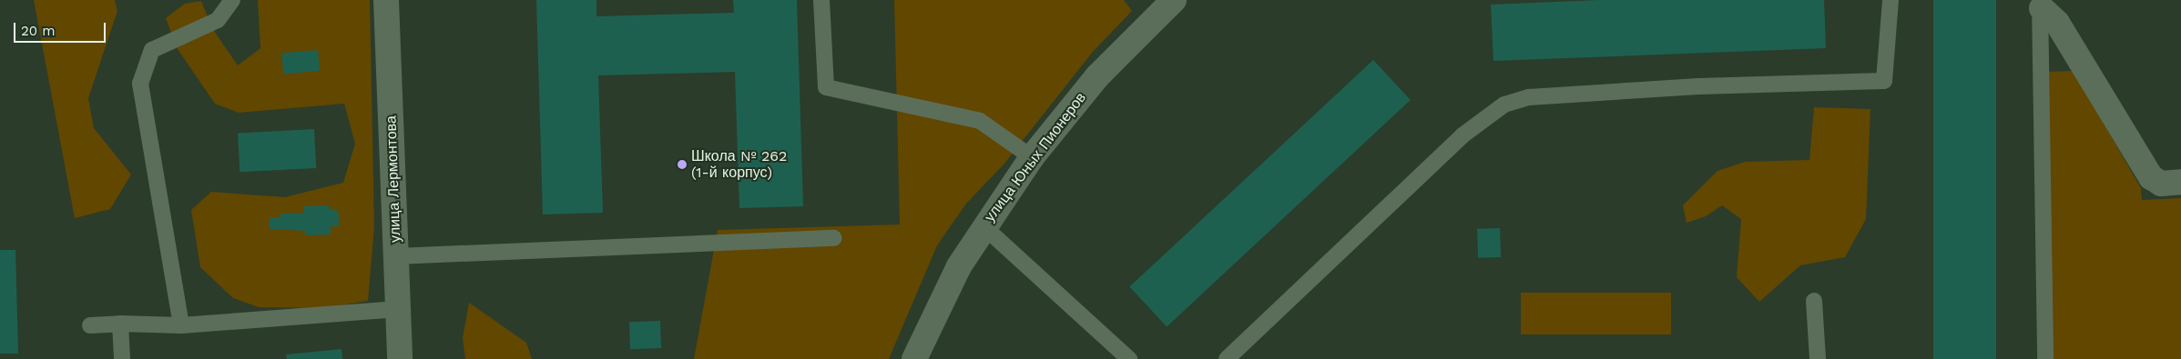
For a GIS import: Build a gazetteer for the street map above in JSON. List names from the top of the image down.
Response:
{
  "streets": {
    "street": ["улица Юных Пионеров", "улица Лермонтова"]
  },
  "places": ["Школа № 262 (1-й корпус)"],
  "scale_bar": "20 m"
}
